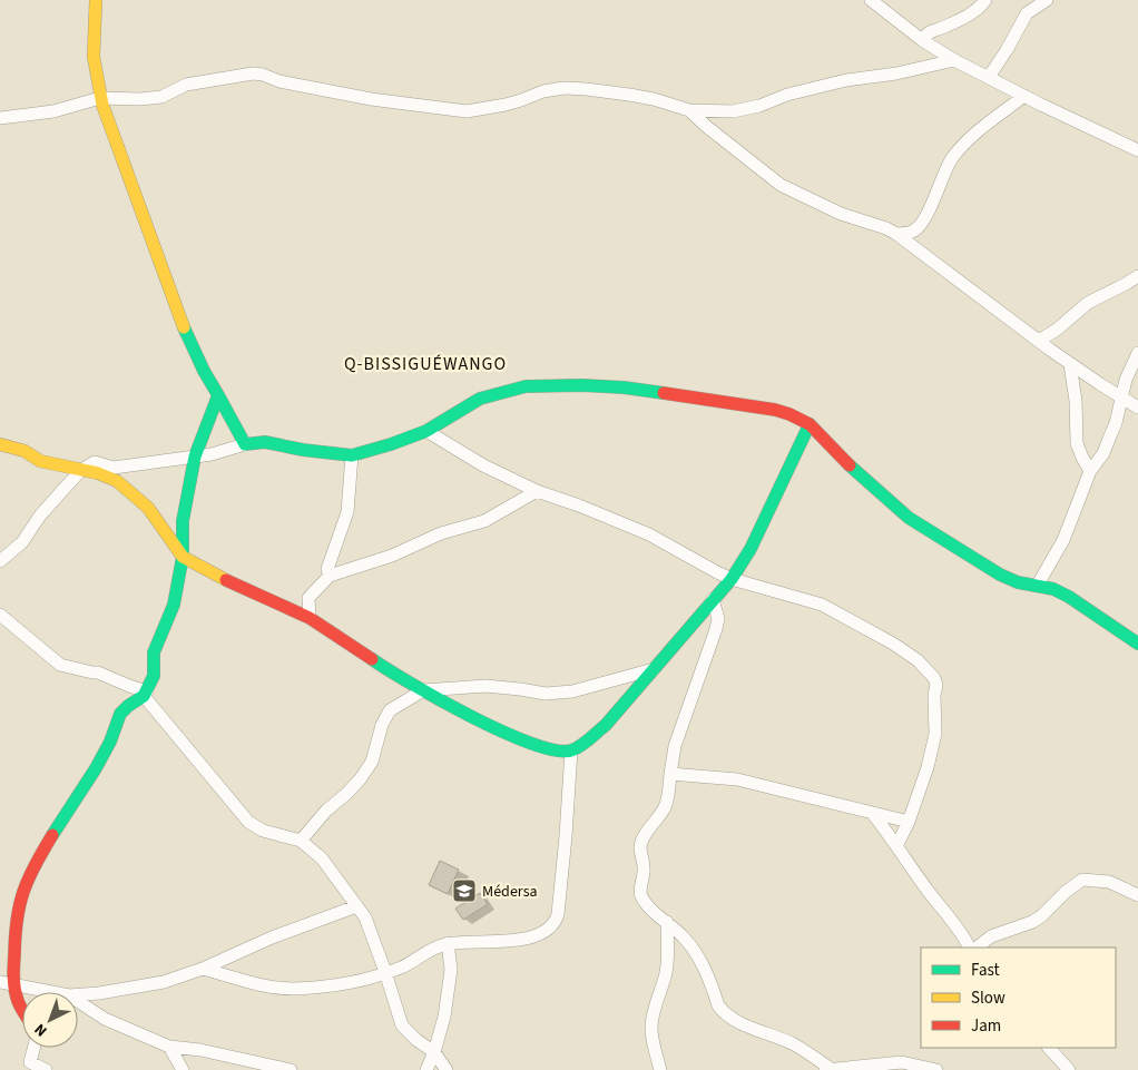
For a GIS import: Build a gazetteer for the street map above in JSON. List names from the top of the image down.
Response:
{
  "districts": ["Q-BISSIGUÉWANGO"],
  "places": {
    "school or university": ["Médersa"]
  },
  "legend": ["Fast", "Slow", "Jam"],
  "north": "bottom left"
}
